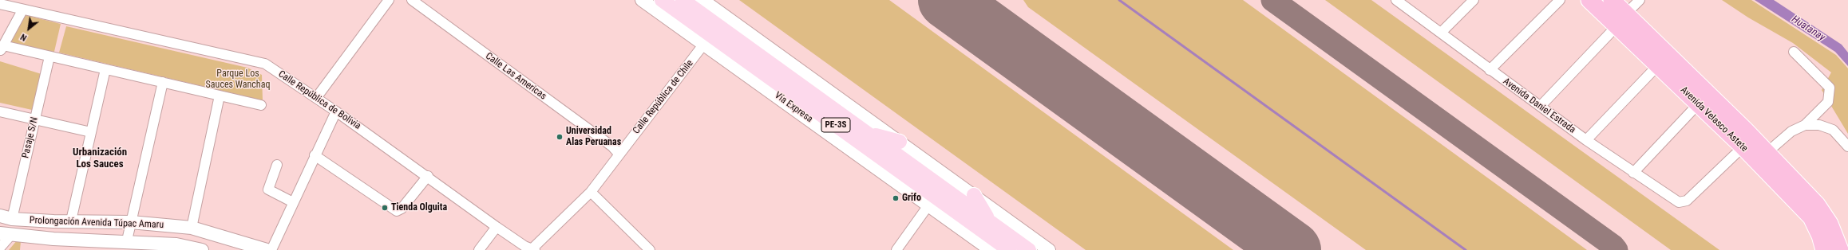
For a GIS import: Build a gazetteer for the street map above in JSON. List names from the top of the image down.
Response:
{
  "streets": {
    "highway": ["Avenida Velasco Astete"],
    "main road": ["Vía Expresa", "PE-3S", "Prolongación Avenida Túpac Amaru"],
    "street": [
      "Calle Las Americas",
      "Calle República de Chile",
      "Calle República de Bolivia",
      "Avenida Daniel Estrada",
      "Pasaje S/N"
    ]
  },
  "crossings": [
    ["Calle Las Americas", "Calle República de Chile"],
    ["Calle República de Chile", "Calle República de Bolivia"],
    ["Calle República de Chile", "Vía Expresa"],
    ["Avenida Daniel Estrada", "Avenida Velasco Astete"],
    ["Pasaje S/N", "Prolongación Avenida Túpac Amaru"]
  ],
  "districts": ["Urbanización Los Sauces"],
  "water": ["Huatanay"],
  "parks": ["Parque Los Sauces Wanchaq"],
  "places": ["Universidad Alas Peruanas", "Grifo", "Tienda Olguita"],
  "north": "bottom left"
}
